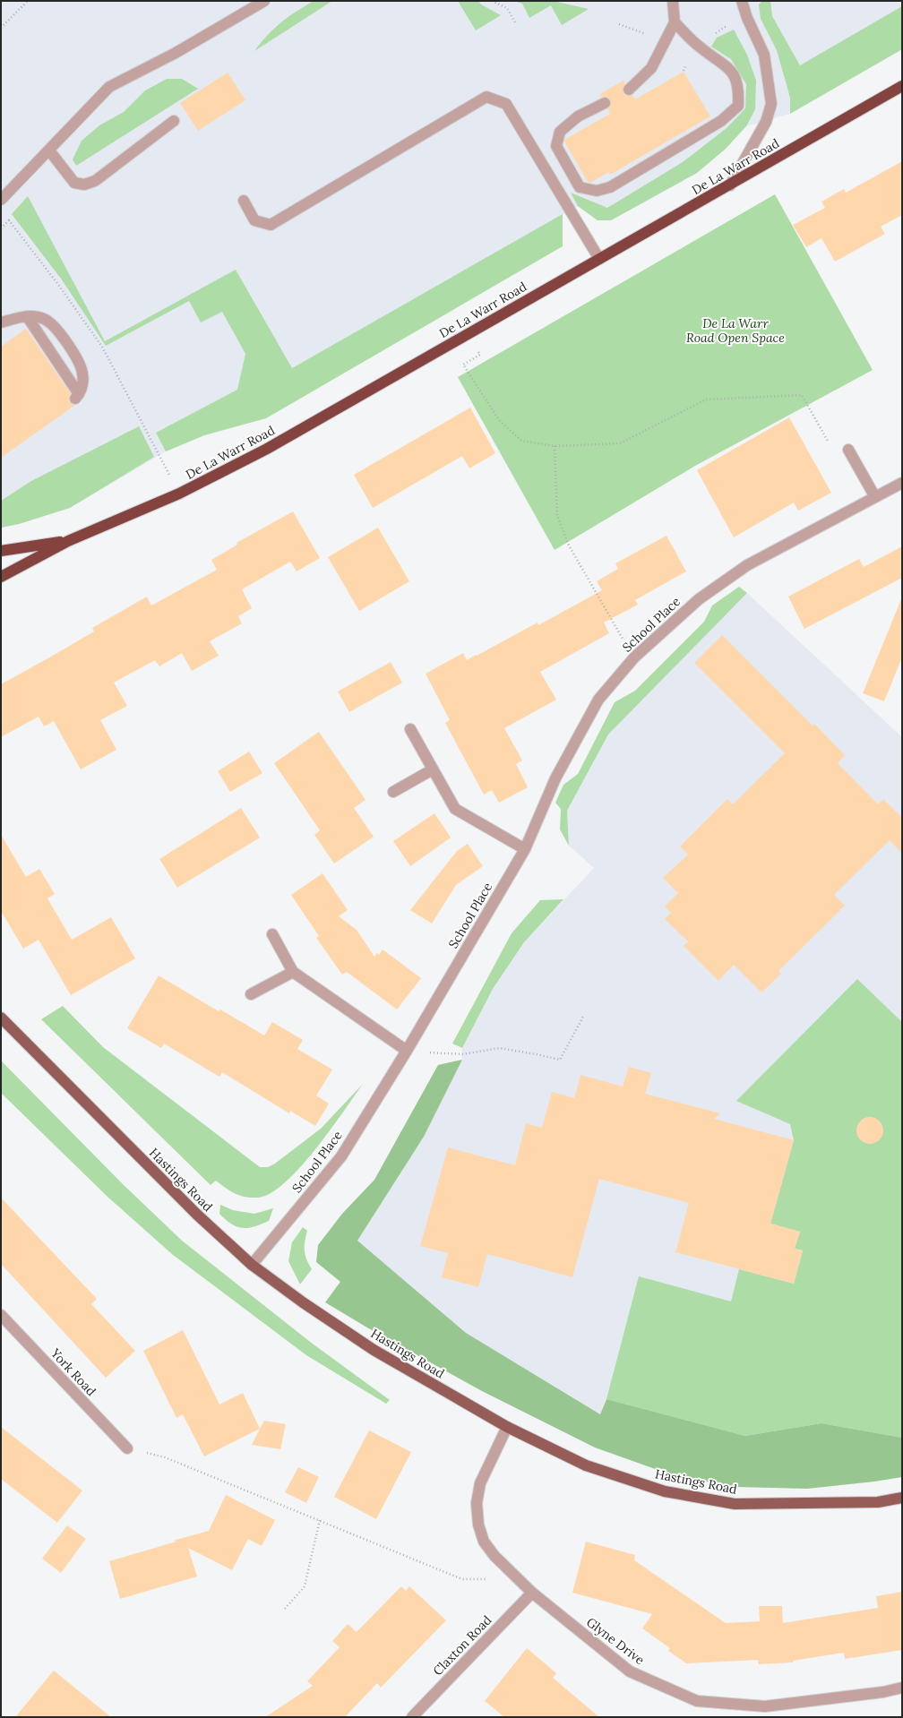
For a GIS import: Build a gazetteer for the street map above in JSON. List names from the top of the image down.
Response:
{
  "streets": {
    "highway": ["De La Warr Road"],
    "main road": ["Hastings Road"],
    "street": [
      "School Place",
      "York Road",
      "Glyne Drive",
      "Claxton Road"
    ]
  },
  "crossings": [
    ["School Place", "Hastings Road"],
    ["Hastings Road", "Glyne Drive"],
    ["Glyne Drive", "Claxton Road"]
  ],
  "parks": ["De La Warr Road Open Space"]
}
